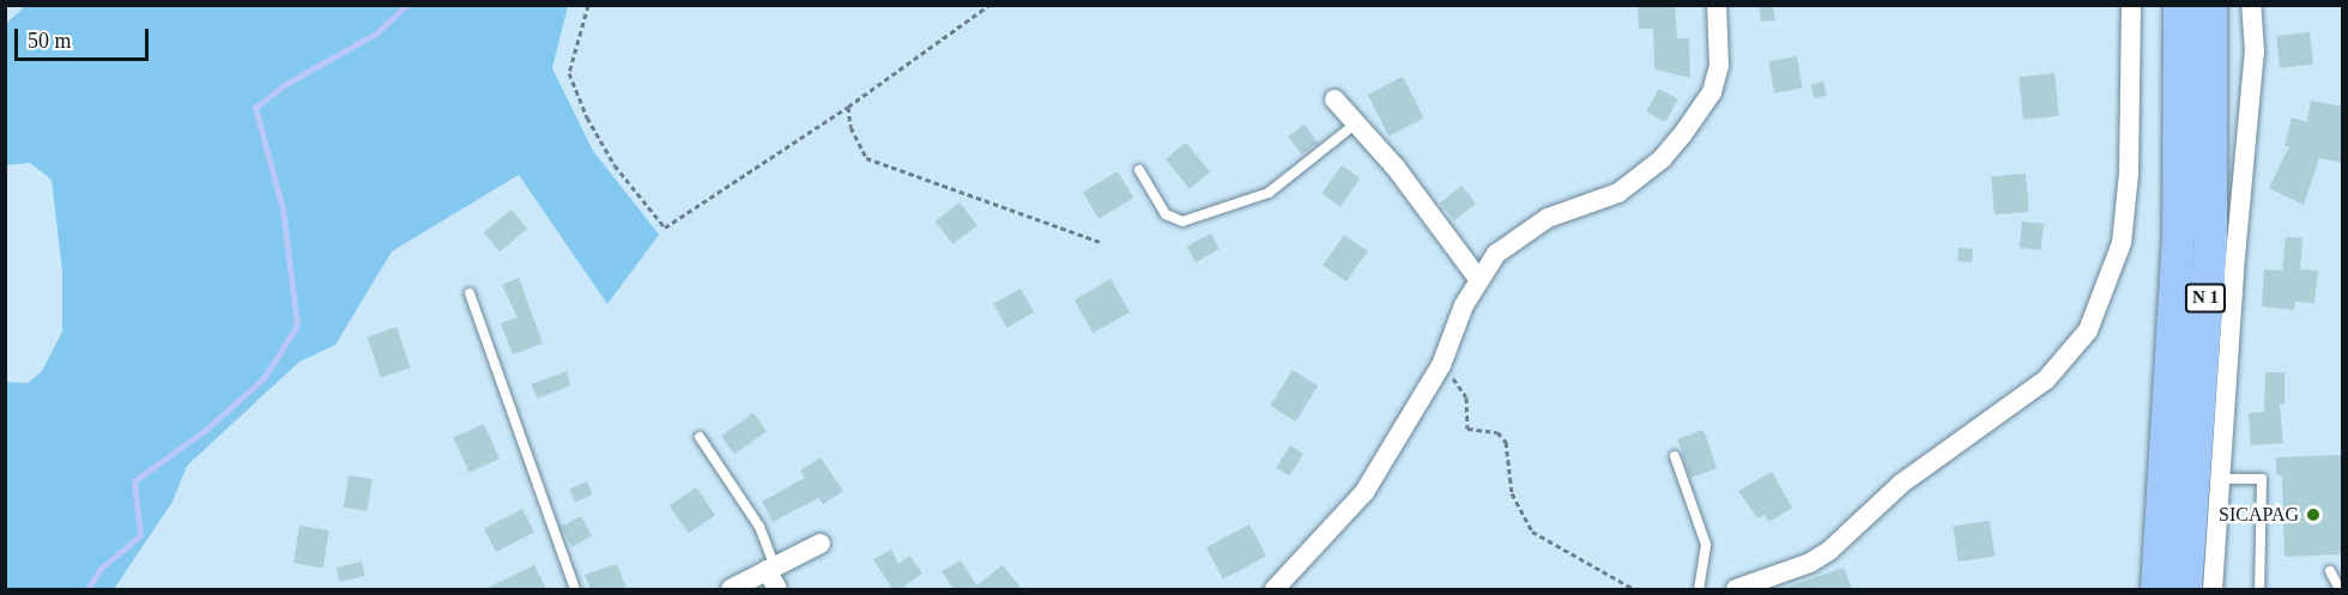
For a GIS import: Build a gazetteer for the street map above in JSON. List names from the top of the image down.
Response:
{
  "streets": {
    "highway": ["N 1"]
  },
  "places": ["SICAPAG"],
  "scale_bar": "50 m"
}
